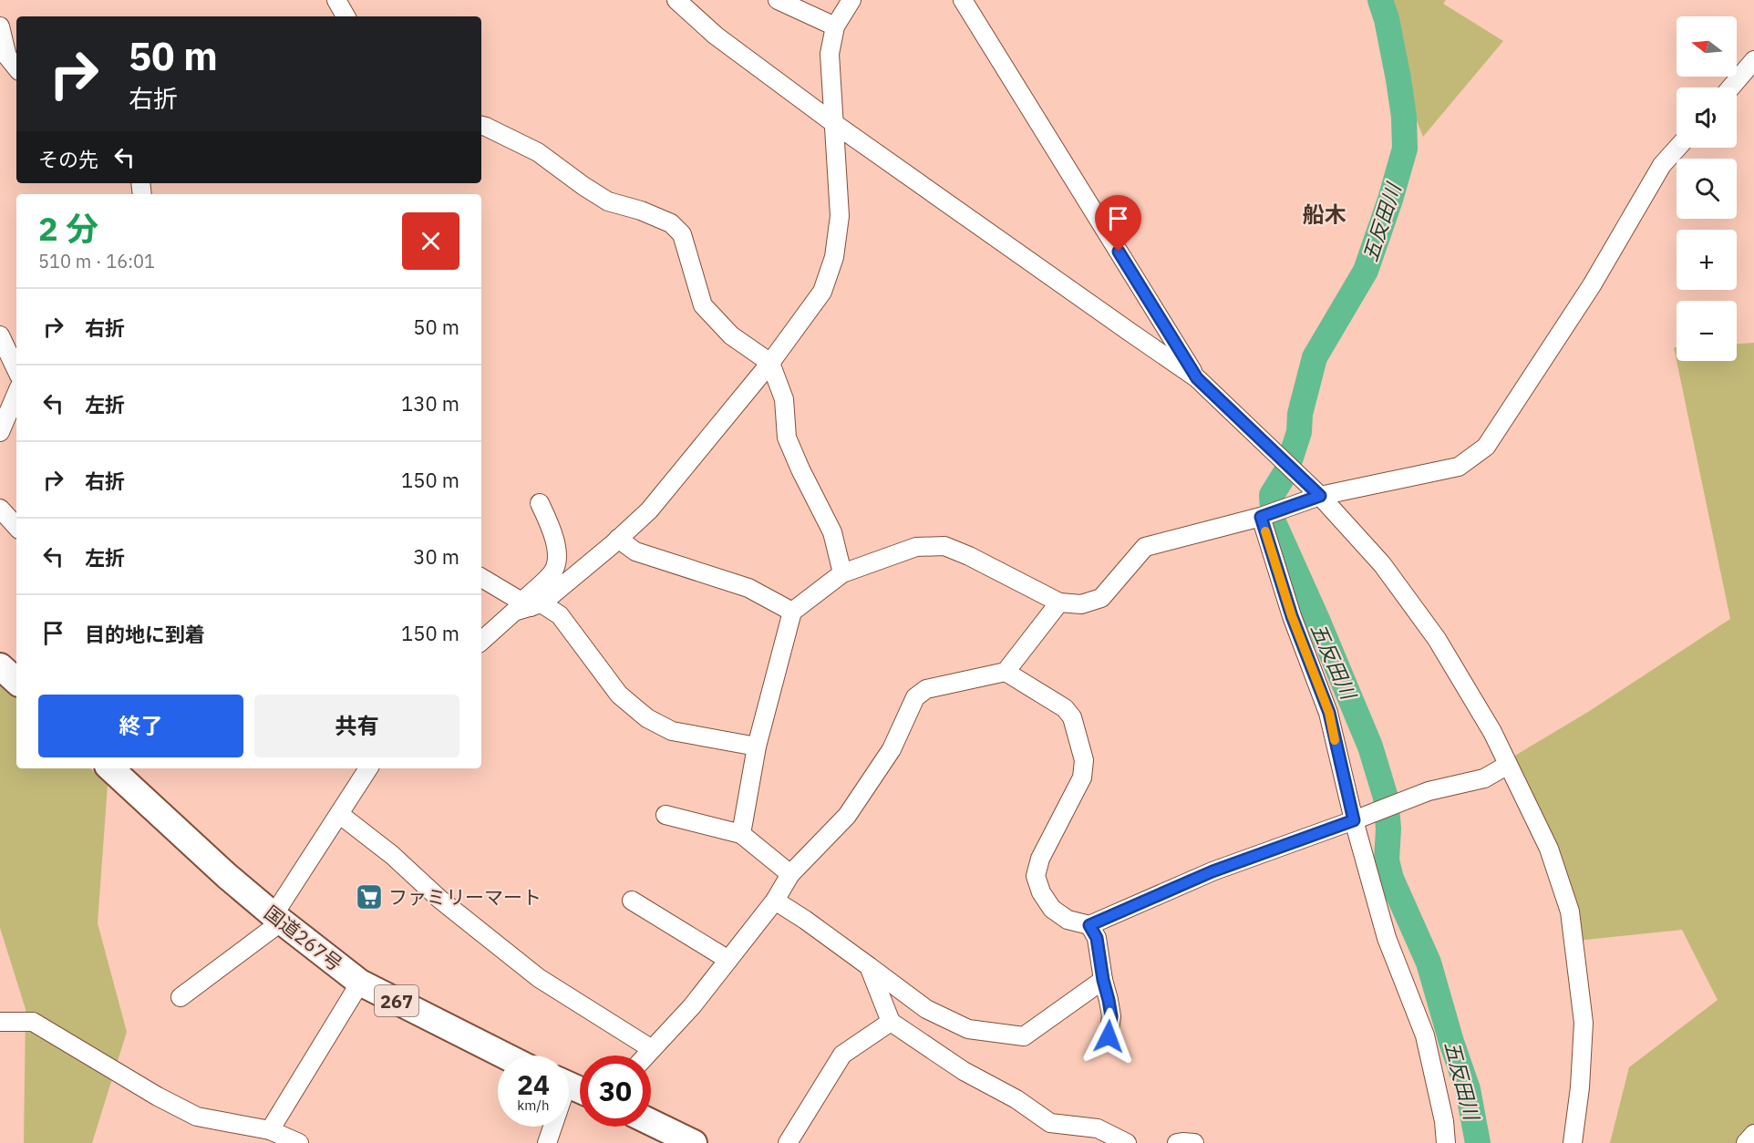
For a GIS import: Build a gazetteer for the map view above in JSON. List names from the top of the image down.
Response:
{
  "streets": {
    "highway": ["国道267号", "267"]
  },
  "districts": ["船木"],
  "water": ["五反田川"],
  "places": {
    "supermarket": ["ファミリーマート"]
  },
  "north": "left",
  "page": {
    "map_buttons": ["+", "−"],
    "turn": ["50 m", "右折"],
    "then": "その先",
    "heading": ["2 分", "510 m · 16:01"],
    "list": [
      {
        "name": "右折",
        "value": "50 m"
      },
      {
        "name": "左折",
        "value": "130 m"
      },
      {
        "name": "右折",
        "value": "150 m"
      },
      {
        "name": "左折",
        "value": "30 m"
      },
      {
        "name": "目的地に到着",
        "value": "150 m"
      }
    ],
    "buttons": ["終了", "共有"],
    "speed": "24 km/h",
    "limit": "30"
  }
}
